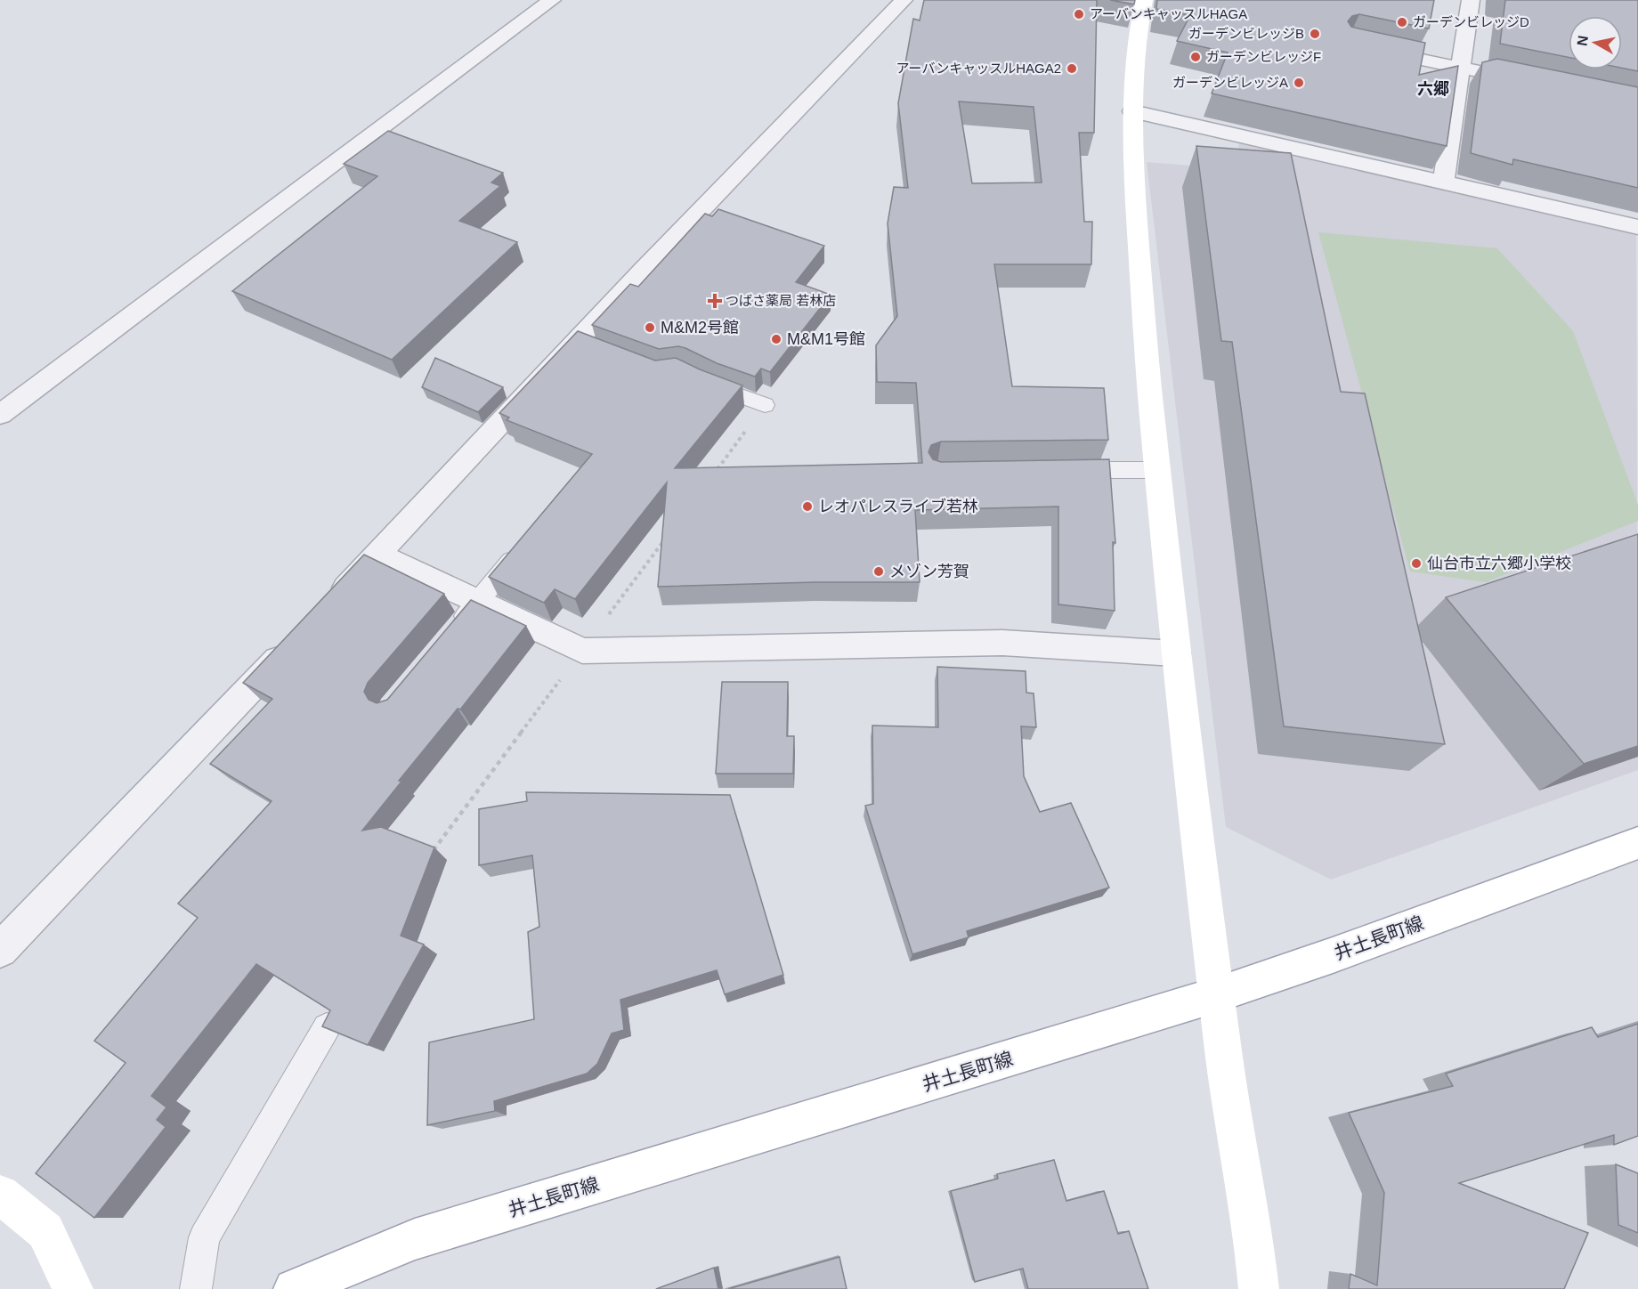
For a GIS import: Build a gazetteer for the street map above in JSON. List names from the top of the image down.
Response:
{
  "streets": {
    "street": ["井土長町線"]
  },
  "districts": ["六郷"],
  "places": {
    "other": [
      "アーバンキャッスルHAGA",
      "ガーデンビレッジD",
      "ガーデンビレッジB",
      "ガーデンビレッジF",
      "アーバンキャッスルHAGA2",
      "ガーデンビレッジA",
      "M&M2号館",
      "M&M1号館",
      "レオパレスライブ若林",
      "仙台市立六郷小学校",
      "メゾン芳賀"
    ],
    "health": ["つばさ薬局 若林店"]
  },
  "north": "left"
}
